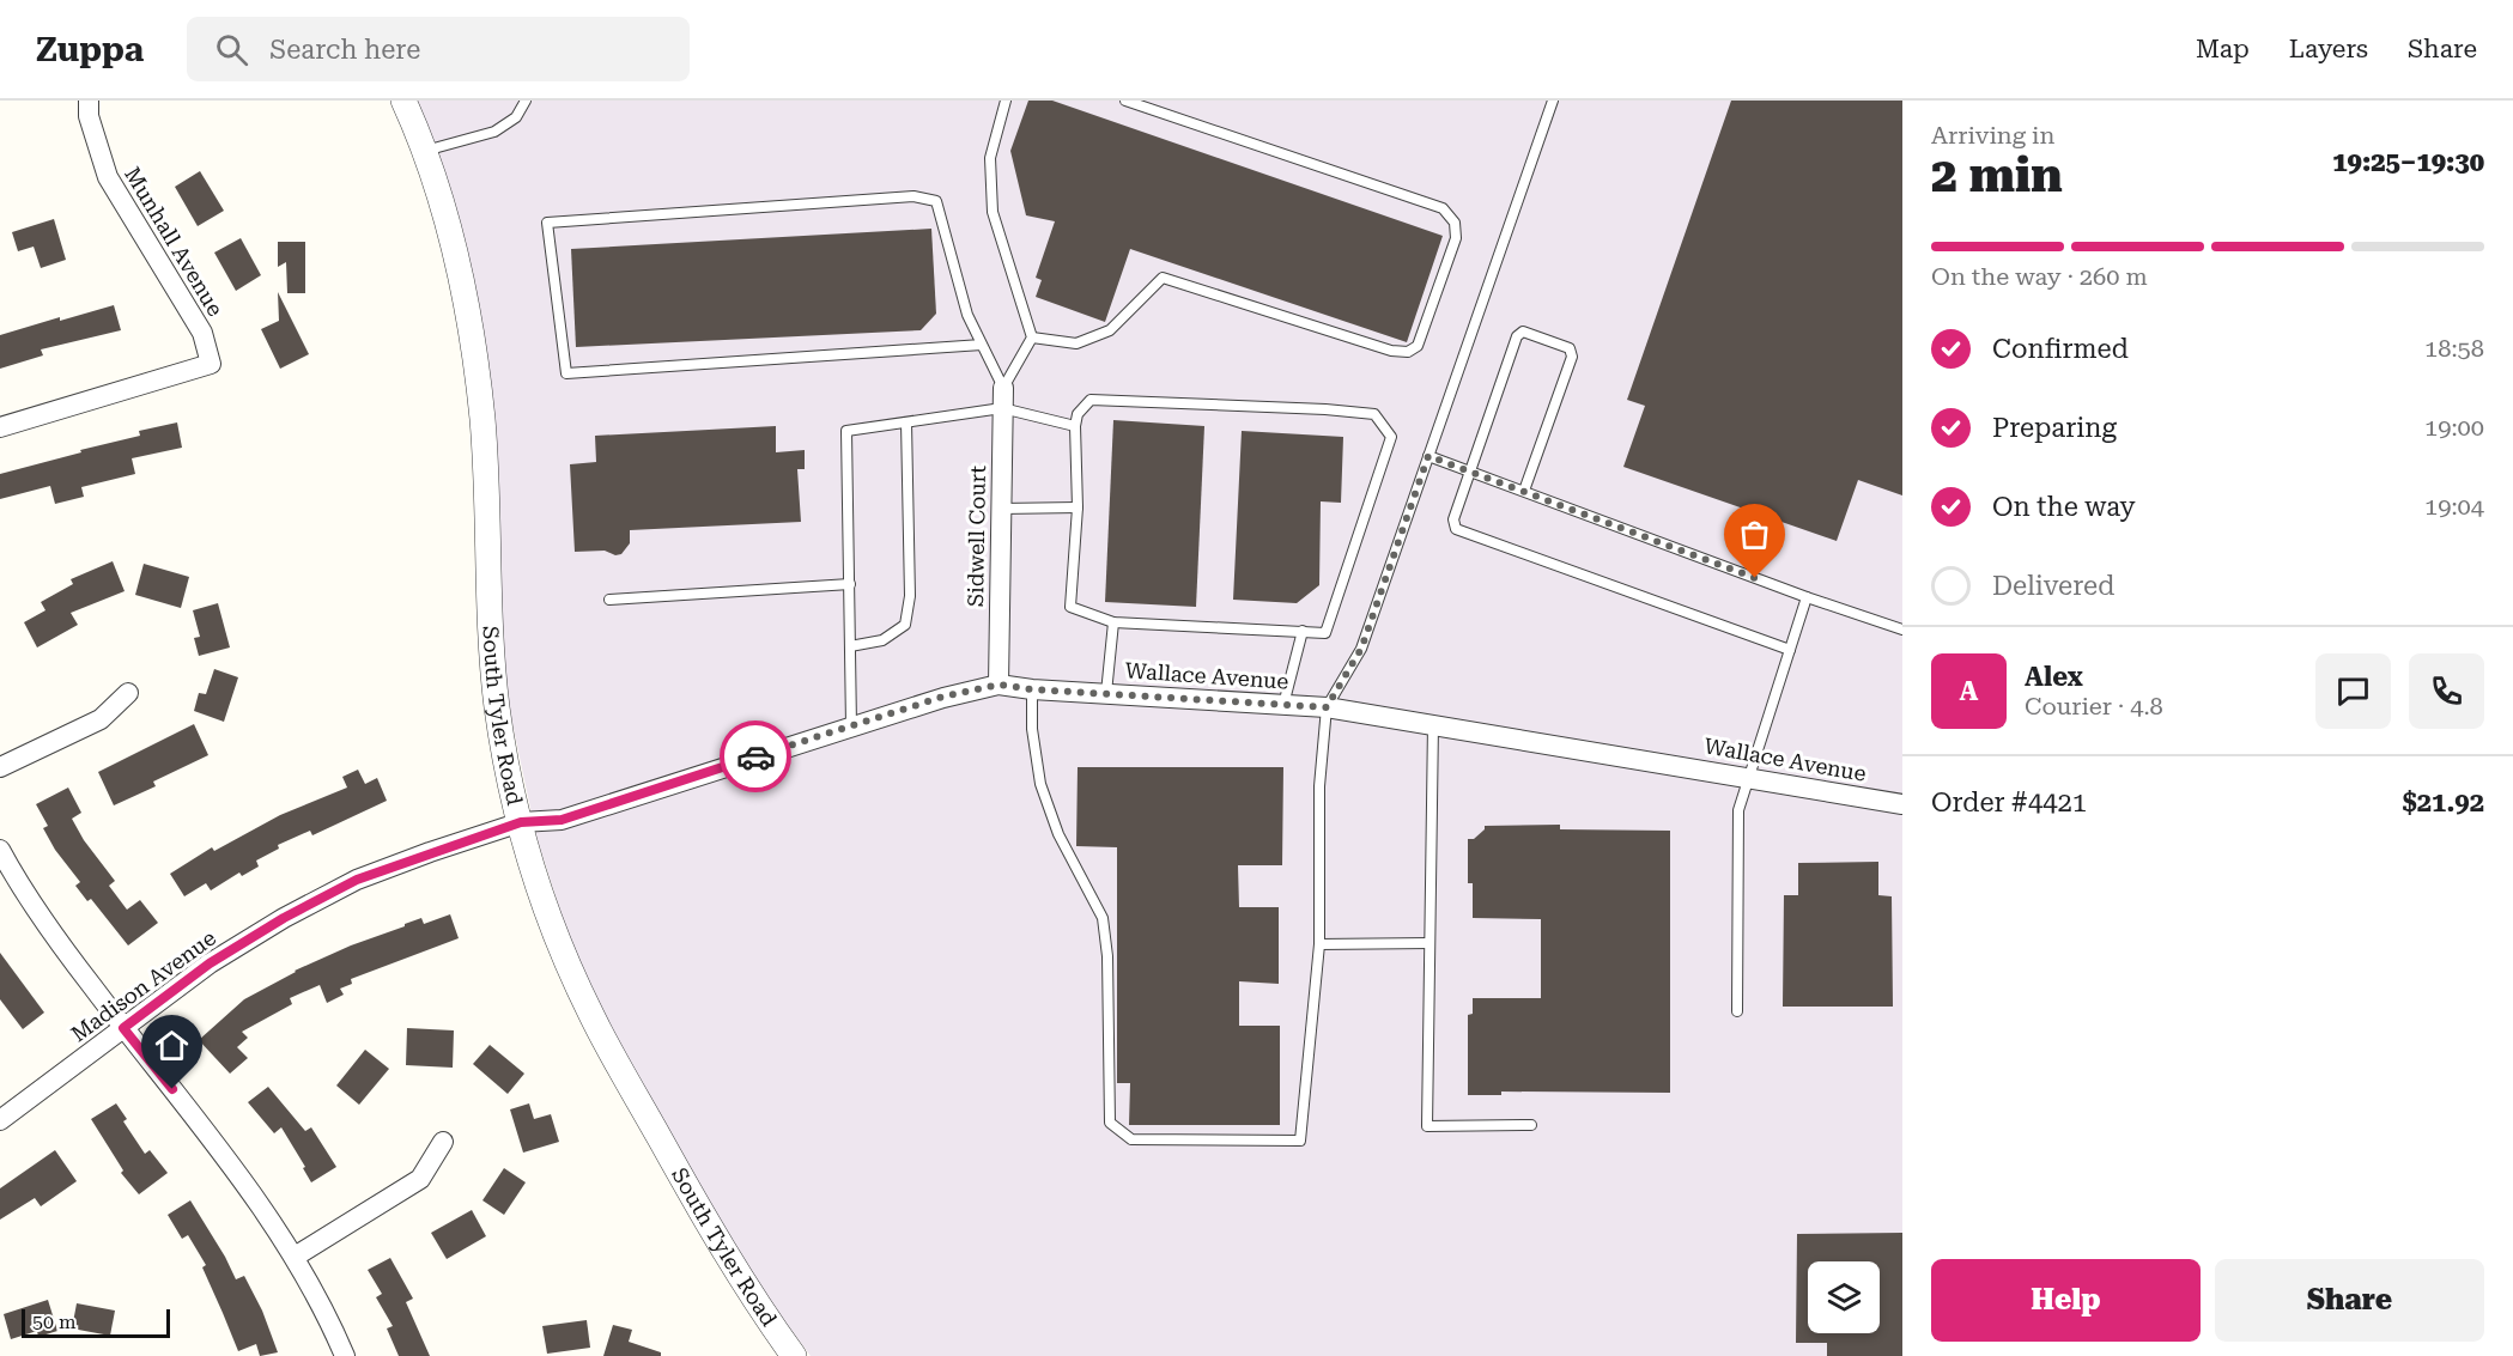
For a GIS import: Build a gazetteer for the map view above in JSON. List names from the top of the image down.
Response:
{
  "streets": {
    "street": [
      "Munhall Avenue",
      "Sidwell Court",
      "Wallace Avenue",
      "South Tyler Road",
      "Madison Avenue"
    ]
  },
  "crossings": [
    ["Sidwell Court", "Wallace Avenue"],
    ["Wallace Avenue", "South Tyler Road"],
    ["Wallace Avenue", "Madison Avenue"],
    ["South Tyler Road", "Madison Avenue"]
  ],
  "scale_bar": "50 m",
  "page": {
    "header": "Zuppa",
    "search": "Search here",
    "nav": ["Map", "Layers", "Share"],
    "heading": ["2 min", "Arriving in", "19:25–19:30"],
    "panel": [
      "Alex",
      "Courier · 4.8",
      "Order #4421",
      "$21.92"
    ],
    "bar": "On the way · 260 m",
    "list": [
      ["Confirmed", "18:58"],
      ["Preparing", "19:00"],
      ["On the way", "19:04"],
      "Delivered"
    ],
    "round": "A",
    "buttons": ["Help", "Share"],
    "scale": "50 m"
  }
}
